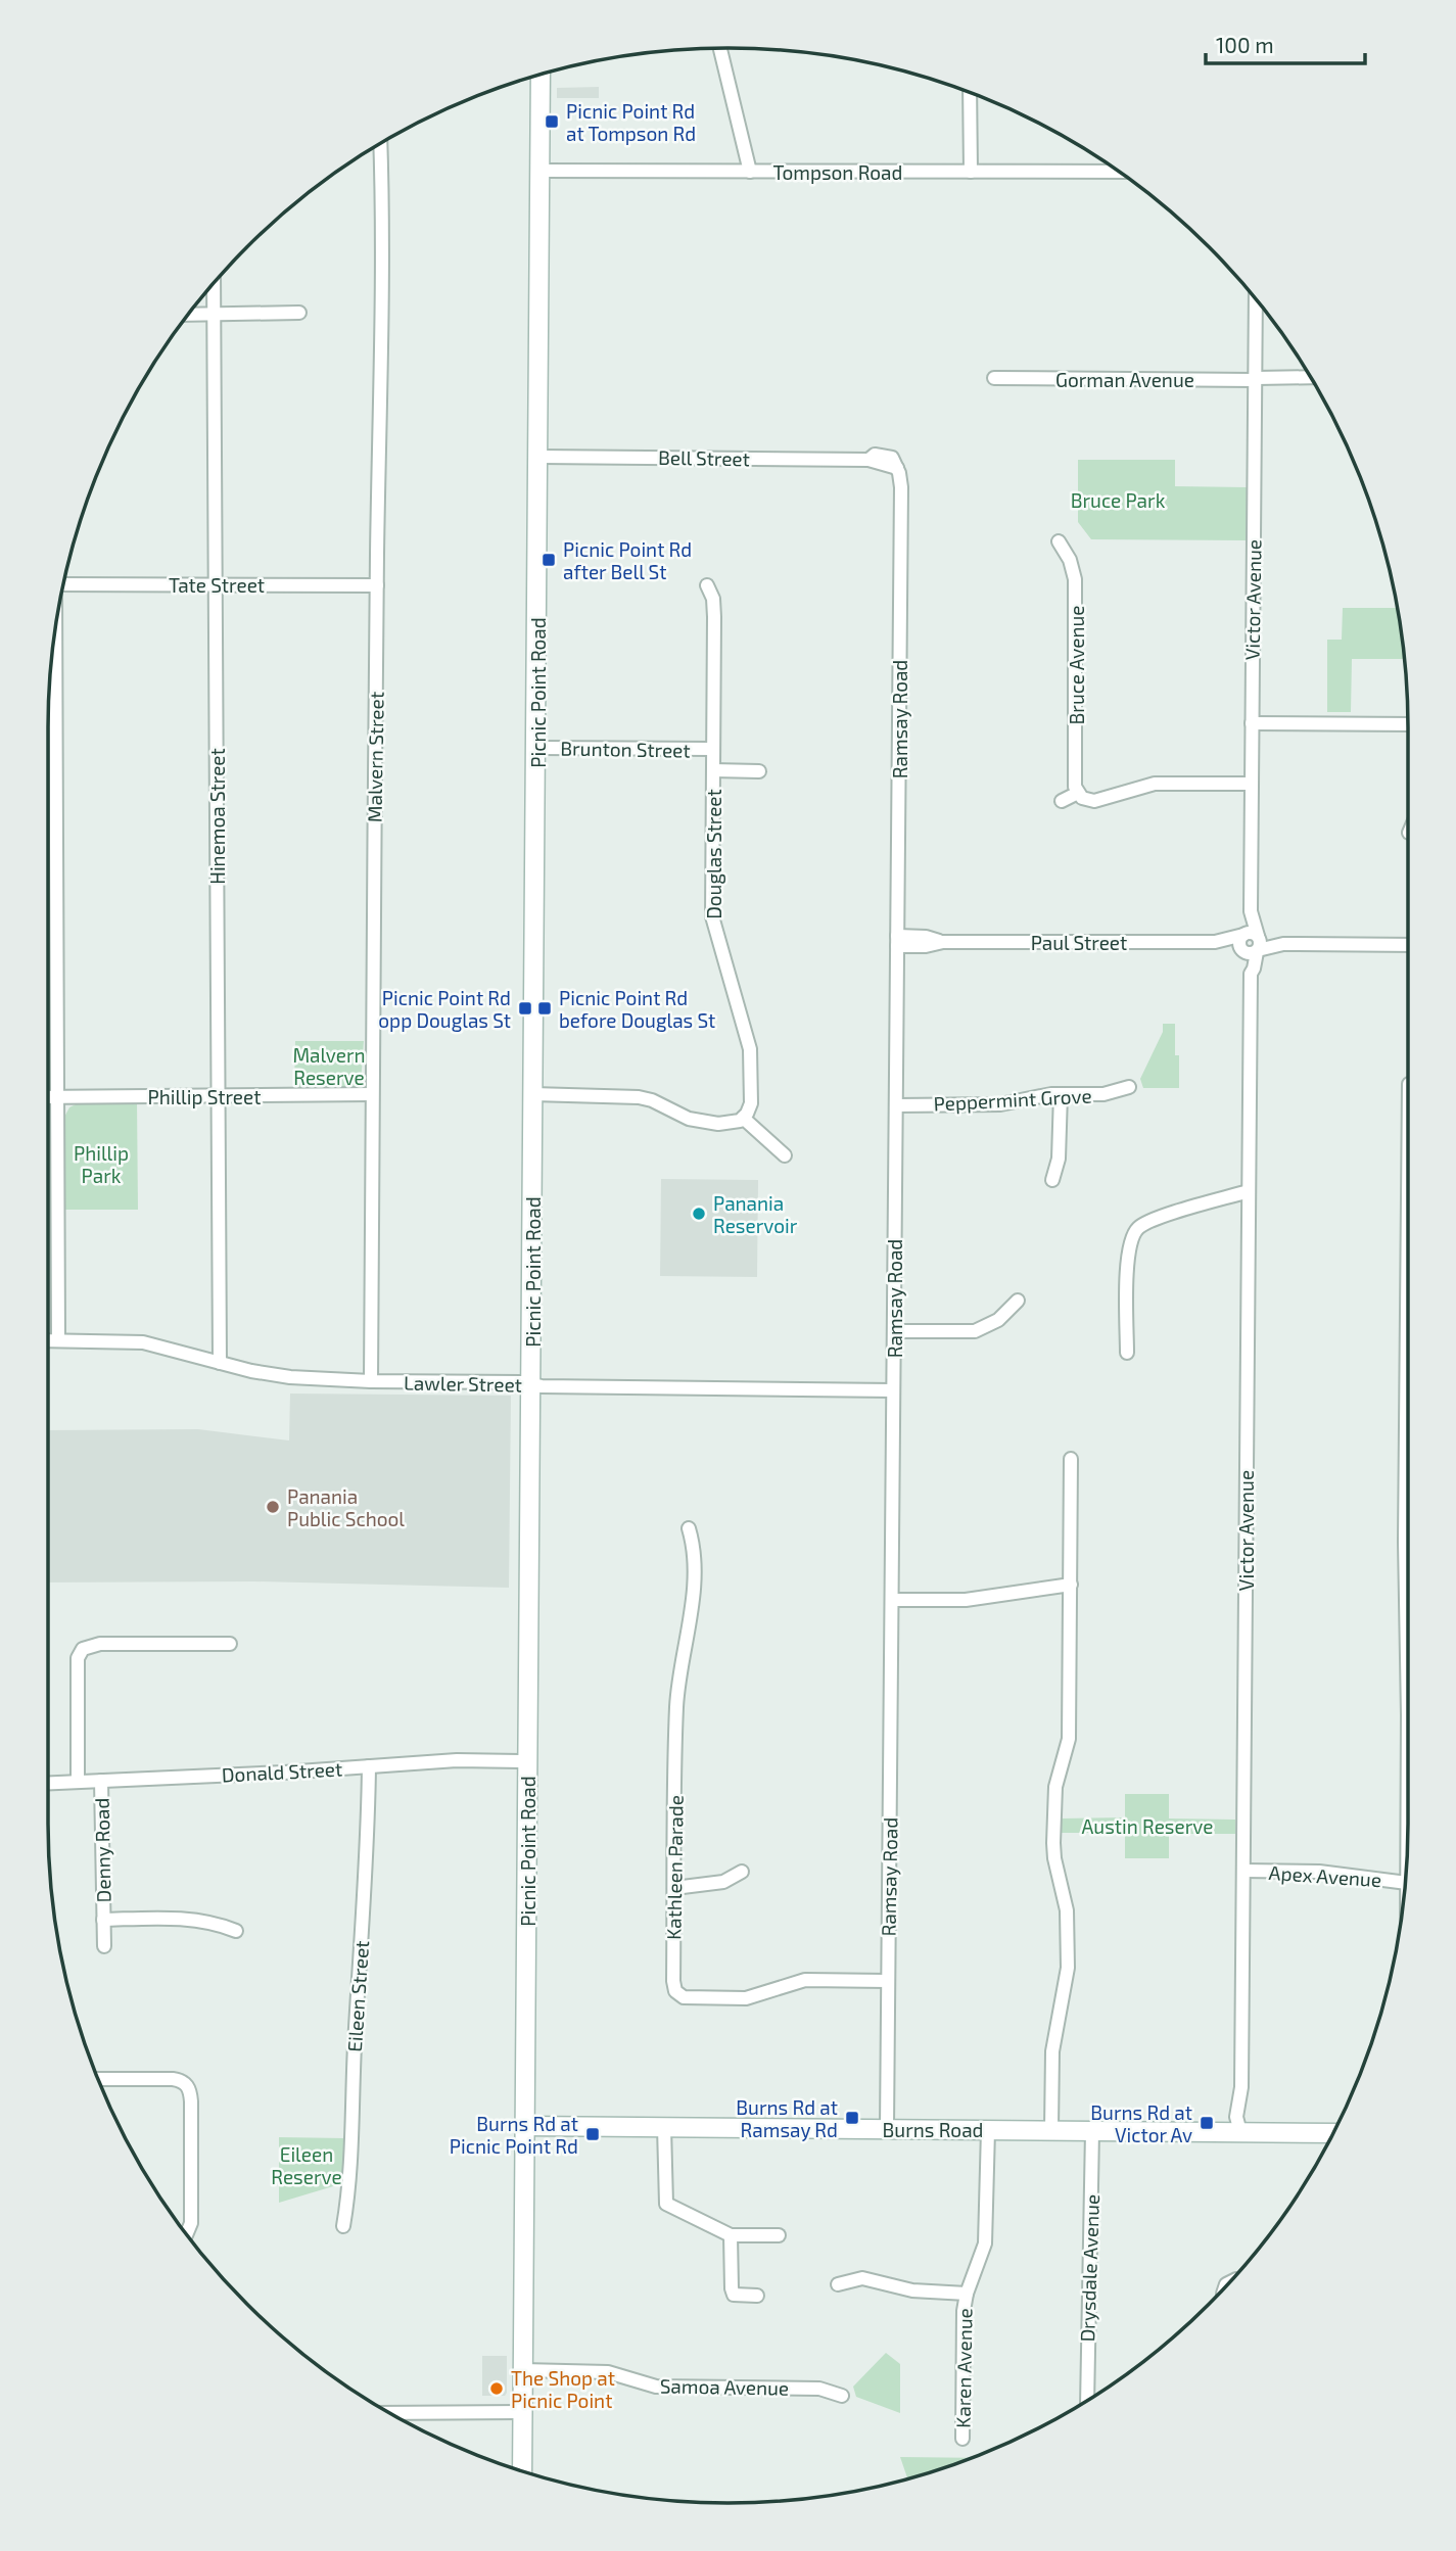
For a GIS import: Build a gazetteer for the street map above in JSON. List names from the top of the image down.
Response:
{
  "streets": {
    "street": [
      "Tompson Road",
      "Gorman Avenue",
      "Bell Street",
      "Tate Street",
      "Victor Avenue",
      "Bruce Avenue",
      "Picnic Point Road",
      "Ramsay Road",
      "Brunton Street",
      "Malvern Street",
      "Hinemoa Street",
      "Douglas Street",
      "Paul Street",
      "Phillip Street",
      "Peppermint Grove",
      "Lawler Street",
      "Donald Street",
      "Denny Road",
      "Kathleen Parade",
      "Apex Avenue",
      "Eileen Street",
      "Burns Road",
      "Drysdale Avenue",
      "Karen Avenue",
      "Samoa Avenue"
    ]
  },
  "crossings": [
    ["Tompson Road", "Picnic Point Road"],
    ["Gorman Avenue", "Victor Avenue"],
    ["Bell Street", "Picnic Point Road"],
    ["Bell Street", "Ramsay Road"],
    ["Tate Street", "Malvern Street"],
    ["Tate Street", "Hinemoa Street"],
    ["Victor Avenue", "Paul Street"],
    ["Victor Avenue", "Apex Avenue"],
    ["Victor Avenue", "Burns Road"],
    ["Picnic Point Road", "Brunton Street"],
    ["Picnic Point Road", "Lawler Street"],
    ["Picnic Point Road", "Donald Street"],
    ["Picnic Point Road", "Burns Road"],
    ["Picnic Point Road", "Samoa Avenue"],
    ["Ramsay Road", "Paul Street"],
    ["Ramsay Road", "Peppermint Grove"],
    ["Ramsay Road", "Lawler Street"],
    ["Ramsay Road", "Kathleen Parade"],
    ["Ramsay Road", "Burns Road"],
    ["Brunton Street", "Douglas Street"],
    ["Malvern Street", "Phillip Street"],
    ["Malvern Street", "Lawler Street"],
    ["Hinemoa Street", "Phillip Street"],
    ["Hinemoa Street", "Lawler Street"],
    ["Donald Street", "Denny Road"],
    ["Donald Street", "Eileen Street"],
    ["Burns Road", "Drysdale Avenue"],
    ["Burns Road", "Karen Avenue"]
  ],
  "parks": [
    "Bruce Park",
    "Malvern Reserve",
    "Phillip Park",
    "Austin Reserve",
    "Eileen Reserve"
  ],
  "places": {
    "transit": [
      "Picnic Point Rd at Tompson Rd",
      "Picnic Point Rd after Bell St",
      "Picnic Point Rd opp Douglas St",
      "Picnic Point Rd before Douglas St",
      "Burns Rd at Ramsay Rd",
      "Burns Rd at Victor Av",
      "Burns Rd at Picnic Point Rd"
    ],
    "other": ["Panania Reservoir", "Panania Public School", "The Shop at Picnic Point"]
  },
  "scale_bar": "100 m"
}
